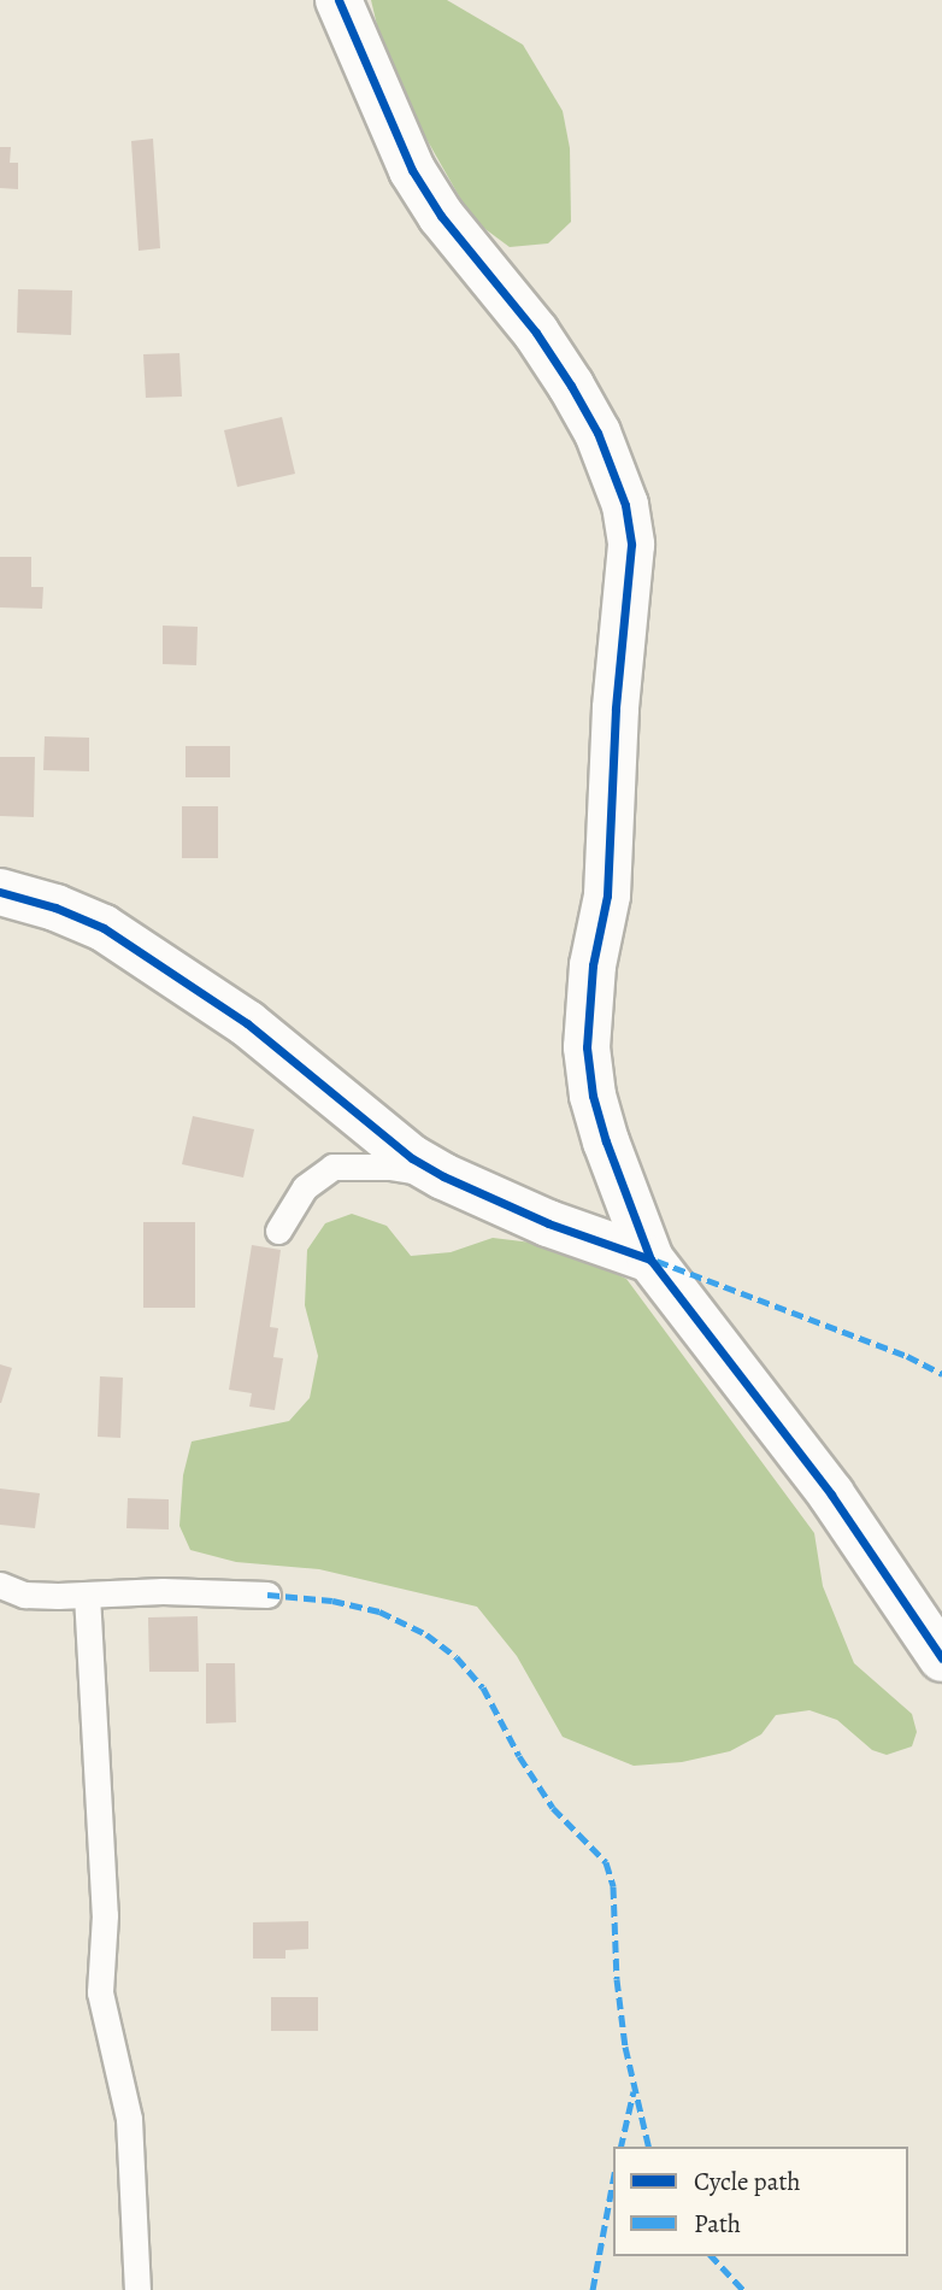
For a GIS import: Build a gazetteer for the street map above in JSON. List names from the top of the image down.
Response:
{
  "legend": ["Cycle path", "Path"]
}
